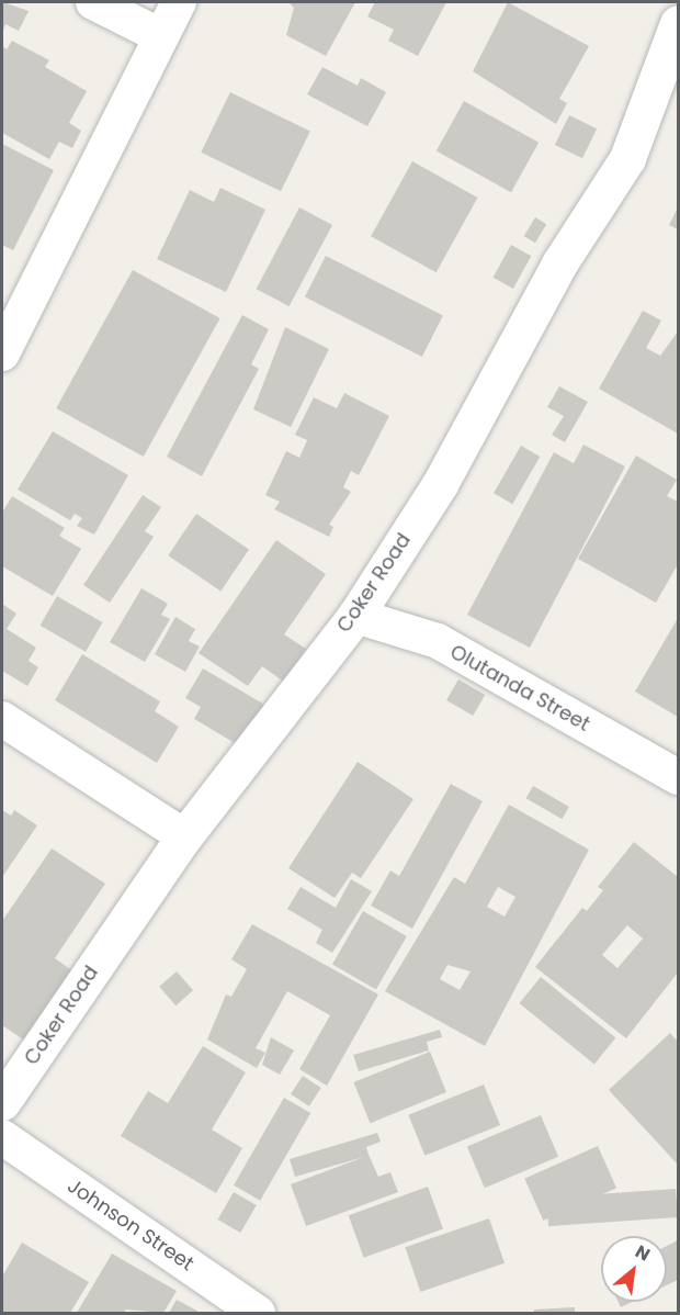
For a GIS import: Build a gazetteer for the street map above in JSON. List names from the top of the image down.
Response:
{
  "streets": {
    "main road": ["Coker Road"],
    "street": ["Olutanda Street", "Johnson Street"]
  },
  "crossings": [
    ["Coker Road", "Olutanda Street"]
  ],
  "north": "top right"
}
